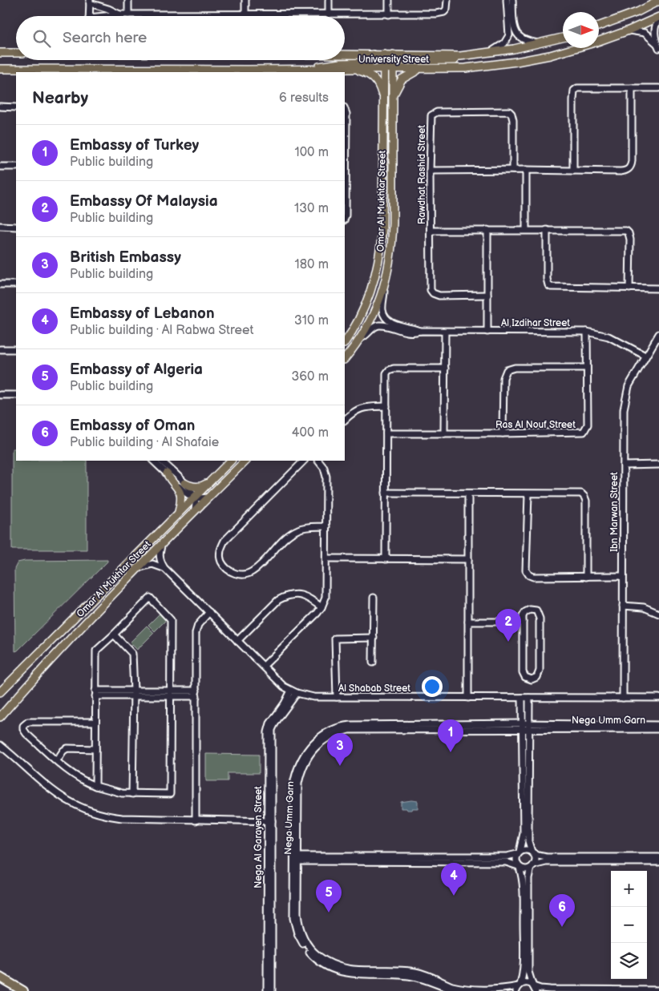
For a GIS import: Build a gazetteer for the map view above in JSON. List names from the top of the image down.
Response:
{
  "streets": {
    "main road": ["University Street", "Omar Al Mukhtar Street"],
    "street": [
      "Rawdhat Rashid Street",
      "Al Izdihar Street",
      "Ras Al Nouf Street",
      "Ibn Marwan Street",
      "Al Shabab Street",
      "Nega Umm Garn",
      "Nega Al Garayen Street"
    ]
  },
  "crossings": [
    ["University Street", "Omar Al Mukhtar Street"],
    ["Omar Al Mukhtar Street", "Al Izdihar Street"],
    ["Al Izdihar Street", "Ras Al Nouf Street"],
    ["Al Izdihar Street", "Ibn Marwan Street"],
    ["Ibn Marwan Street", "Al Shabab Street"],
    ["Al Shabab Street", "Nega Al Garayen Street"]
  ],
  "north": "right",
  "page": {
    "search": "Search here",
    "heading": ["Nearby", "6 results"],
    "list": [
      {
        "mark": "1",
        "name": "Embassy of Turkey",
        "note": "Public building",
        "value": "100 m"
      },
      {
        "mark": "2",
        "name": "Embassy Of Malaysia",
        "note": "Public building",
        "value": "130 m"
      },
      {
        "mark": "3",
        "name": "British Embassy",
        "note": "Public building",
        "value": "180 m"
      },
      {
        "mark": "4",
        "name": "Embassy of Lebanon",
        "note": "Public building · Al Rabwa Street",
        "value": "310 m"
      },
      {
        "mark": "5",
        "name": "Embassy of Algeria",
        "note": "Public building",
        "value": "360 m"
      },
      {
        "mark": "6",
        "name": "Embassy of Oman",
        "note": "Public building · Al Shafaie",
        "value": "400 m"
      }
    ],
    "pins": [
      "2",
      "1",
      "3",
      "4",
      "5",
      "6"
    ],
    "map_buttons": ["+", "−"]
  }
}
